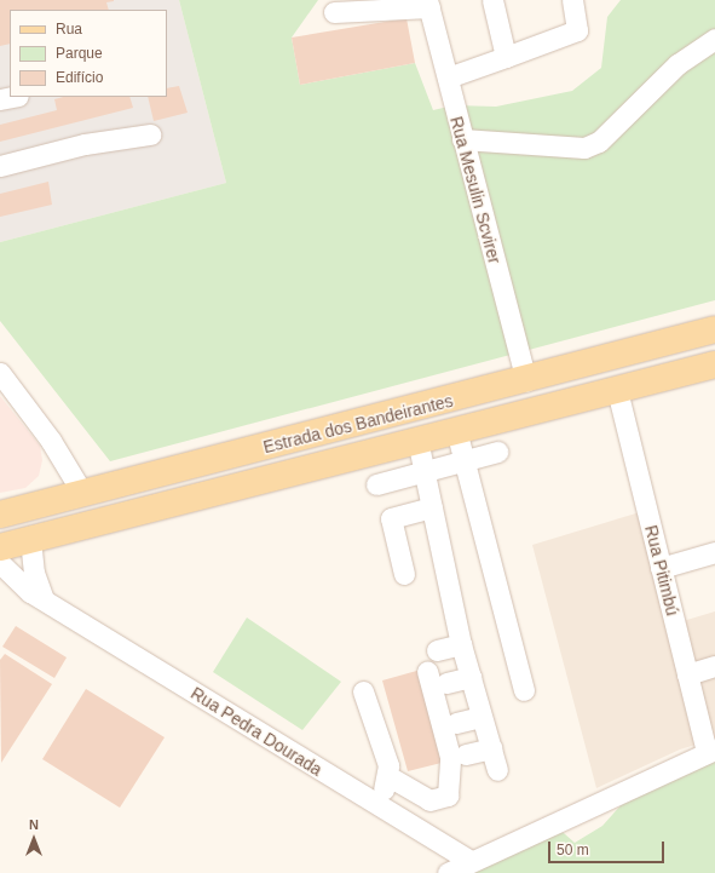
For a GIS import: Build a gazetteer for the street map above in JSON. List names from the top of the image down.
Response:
{
  "streets": {
    "main road": ["Estrada dos Bandeirantes"],
    "street": ["Rua Mesulin Scvirer", "Rua Pitimbú", "Rua Pedra Dourada"]
  },
  "crossings": [
    ["Rua Mesulin Scvirer", "Estrada dos Bandeirantes"],
    ["Estrada dos Bandeirantes", "Rua Pitimbú"]
  ],
  "legend": ["Rua", "Parque", "Edifício"],
  "scale_bar": "50 m",
  "north": "top"
}
